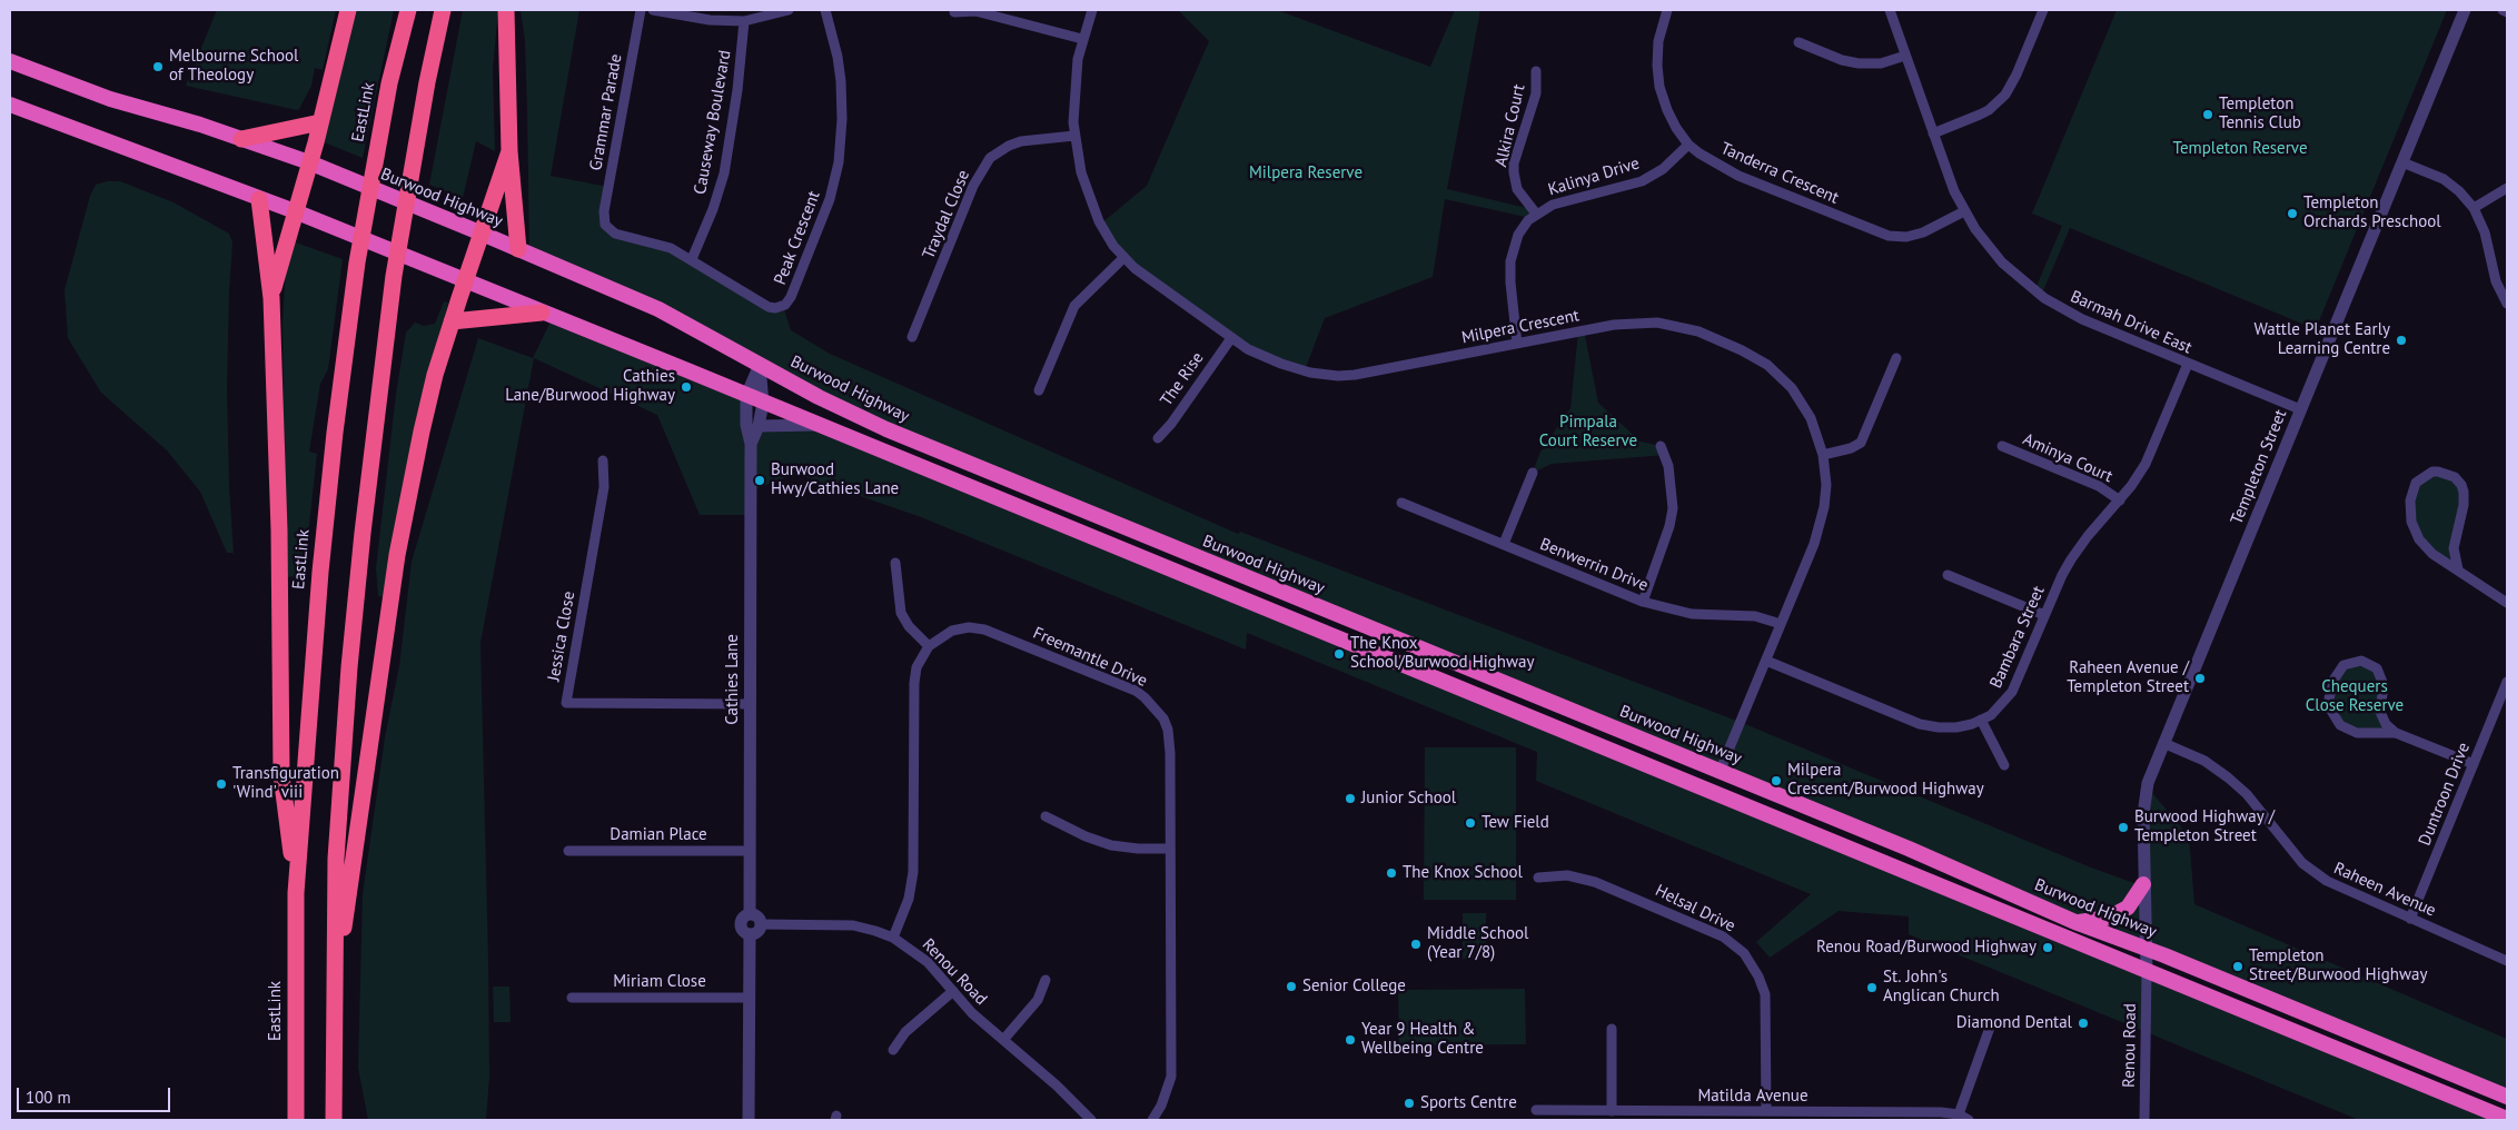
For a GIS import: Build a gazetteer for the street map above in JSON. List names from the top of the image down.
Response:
{
  "streets": {
    "highway": ["EastLink", "Burwood Highway"],
    "street": [
      "Grammar Parade",
      "Causeway Boulevard",
      "Alkira Court",
      "Tanderra Crescent",
      "Kalinya Drive",
      "Traydal Close",
      "Peak Crescent",
      "Barmah Drive East",
      "Milpera Crescent",
      "The Rise",
      "Aminya Court",
      "Templeton Street",
      "Benwerrin Drive",
      "Jessica Close",
      "Bambara Street",
      "Freemantle Drive",
      "Cathies Lane",
      "Duntroon Drive",
      "Damian Place",
      "Raheen Avenue",
      "Helsal Drive",
      "Renou Road",
      "Miriam Close",
      "Matilda Avenue"
    ]
  },
  "crossings": [
    ["Grammar Parade", "Peak Crescent"],
    ["Causeway Boulevard", "Peak Crescent"],
    ["Alkira Court", "Kalinya Drive"],
    ["Tanderra Crescent", "Kalinya Drive"],
    ["Tanderra Crescent", "Barmah Drive East"],
    ["Kalinya Drive", "Milpera Crescent"],
    ["Burwood Highway", "Milpera Crescent"],
    ["Burwood Highway", "Templeton Street"],
    ["Burwood Highway", "Cathies Lane"],
    ["Traydal Close", "Milpera Crescent"],
    ["Barmah Drive East", "Templeton Street"],
    ["Barmah Drive East", "Bambara Street"],
    ["Milpera Crescent", "The Rise"],
    ["Milpera Crescent", "Benwerrin Drive"],
    ["Milpera Crescent", "Bambara Street"],
    ["Aminya Court", "Bambara Street"],
    ["Templeton Street", "Raheen Avenue"],
    ["Templeton Street", "Renou Road"],
    ["Jessica Close", "Cathies Lane"],
    ["Freemantle Drive", "Renou Road"],
    ["Cathies Lane", "Damian Place"],
    ["Cathies Lane", "Renou Road"],
    ["Duntroon Drive", "Raheen Avenue"],
    ["Helsal Drive", "Matilda Avenue"]
  ],
  "parks": [
    "Templeton Reserve",
    "Milpera Reserve",
    "Pimpala Court Reserve",
    "Chequers Close Reserve"
  ],
  "places": [
    "Melbourne School of Theology",
    "Templeton Tennis Club",
    "Templeton Orchards Preschool",
    "Wattle Planet Early Learning Centre",
    "Cathies Lane/Burwood Highway",
    "Burwood Hwy/Cathies Lane",
    "The Knox School/Burwood Highway",
    "Raheen Avenue / Templeton Street",
    "Milpera Crescent/Burwood Highway",
    "Transfiguration 'Wind' viii",
    "Junior School",
    "Tew Field",
    "Burwood Highway / Templeton Street",
    "The Knox School",
    "Middle School (Year 7/8)",
    "Renou Road/Burwood Highway",
    "Templeton Street/Burwood Highway",
    "Senior College",
    "St. John's Anglican Church",
    "Diamond Dental",
    "Year 9 Health & Wellbeing Centre",
    "Sports Centre"
  ],
  "scale_bar": "100 m"
}
